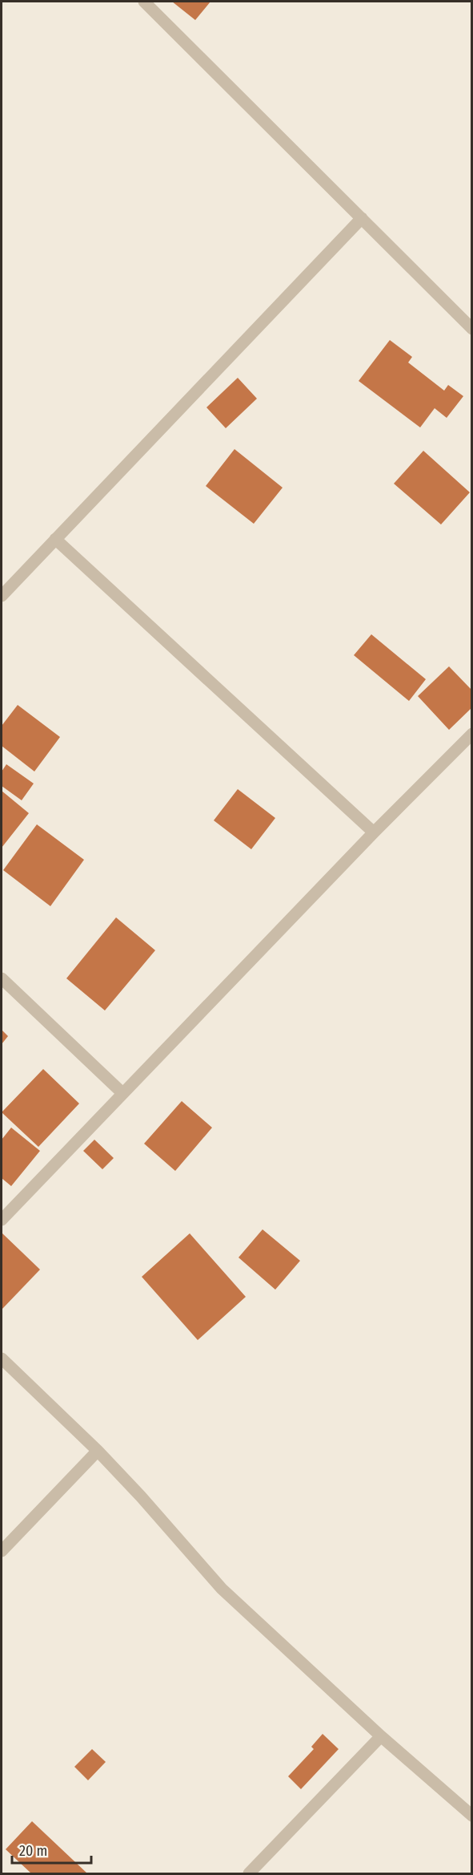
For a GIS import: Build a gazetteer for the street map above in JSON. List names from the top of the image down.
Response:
{
  "scale_bar": "20 m"
}
